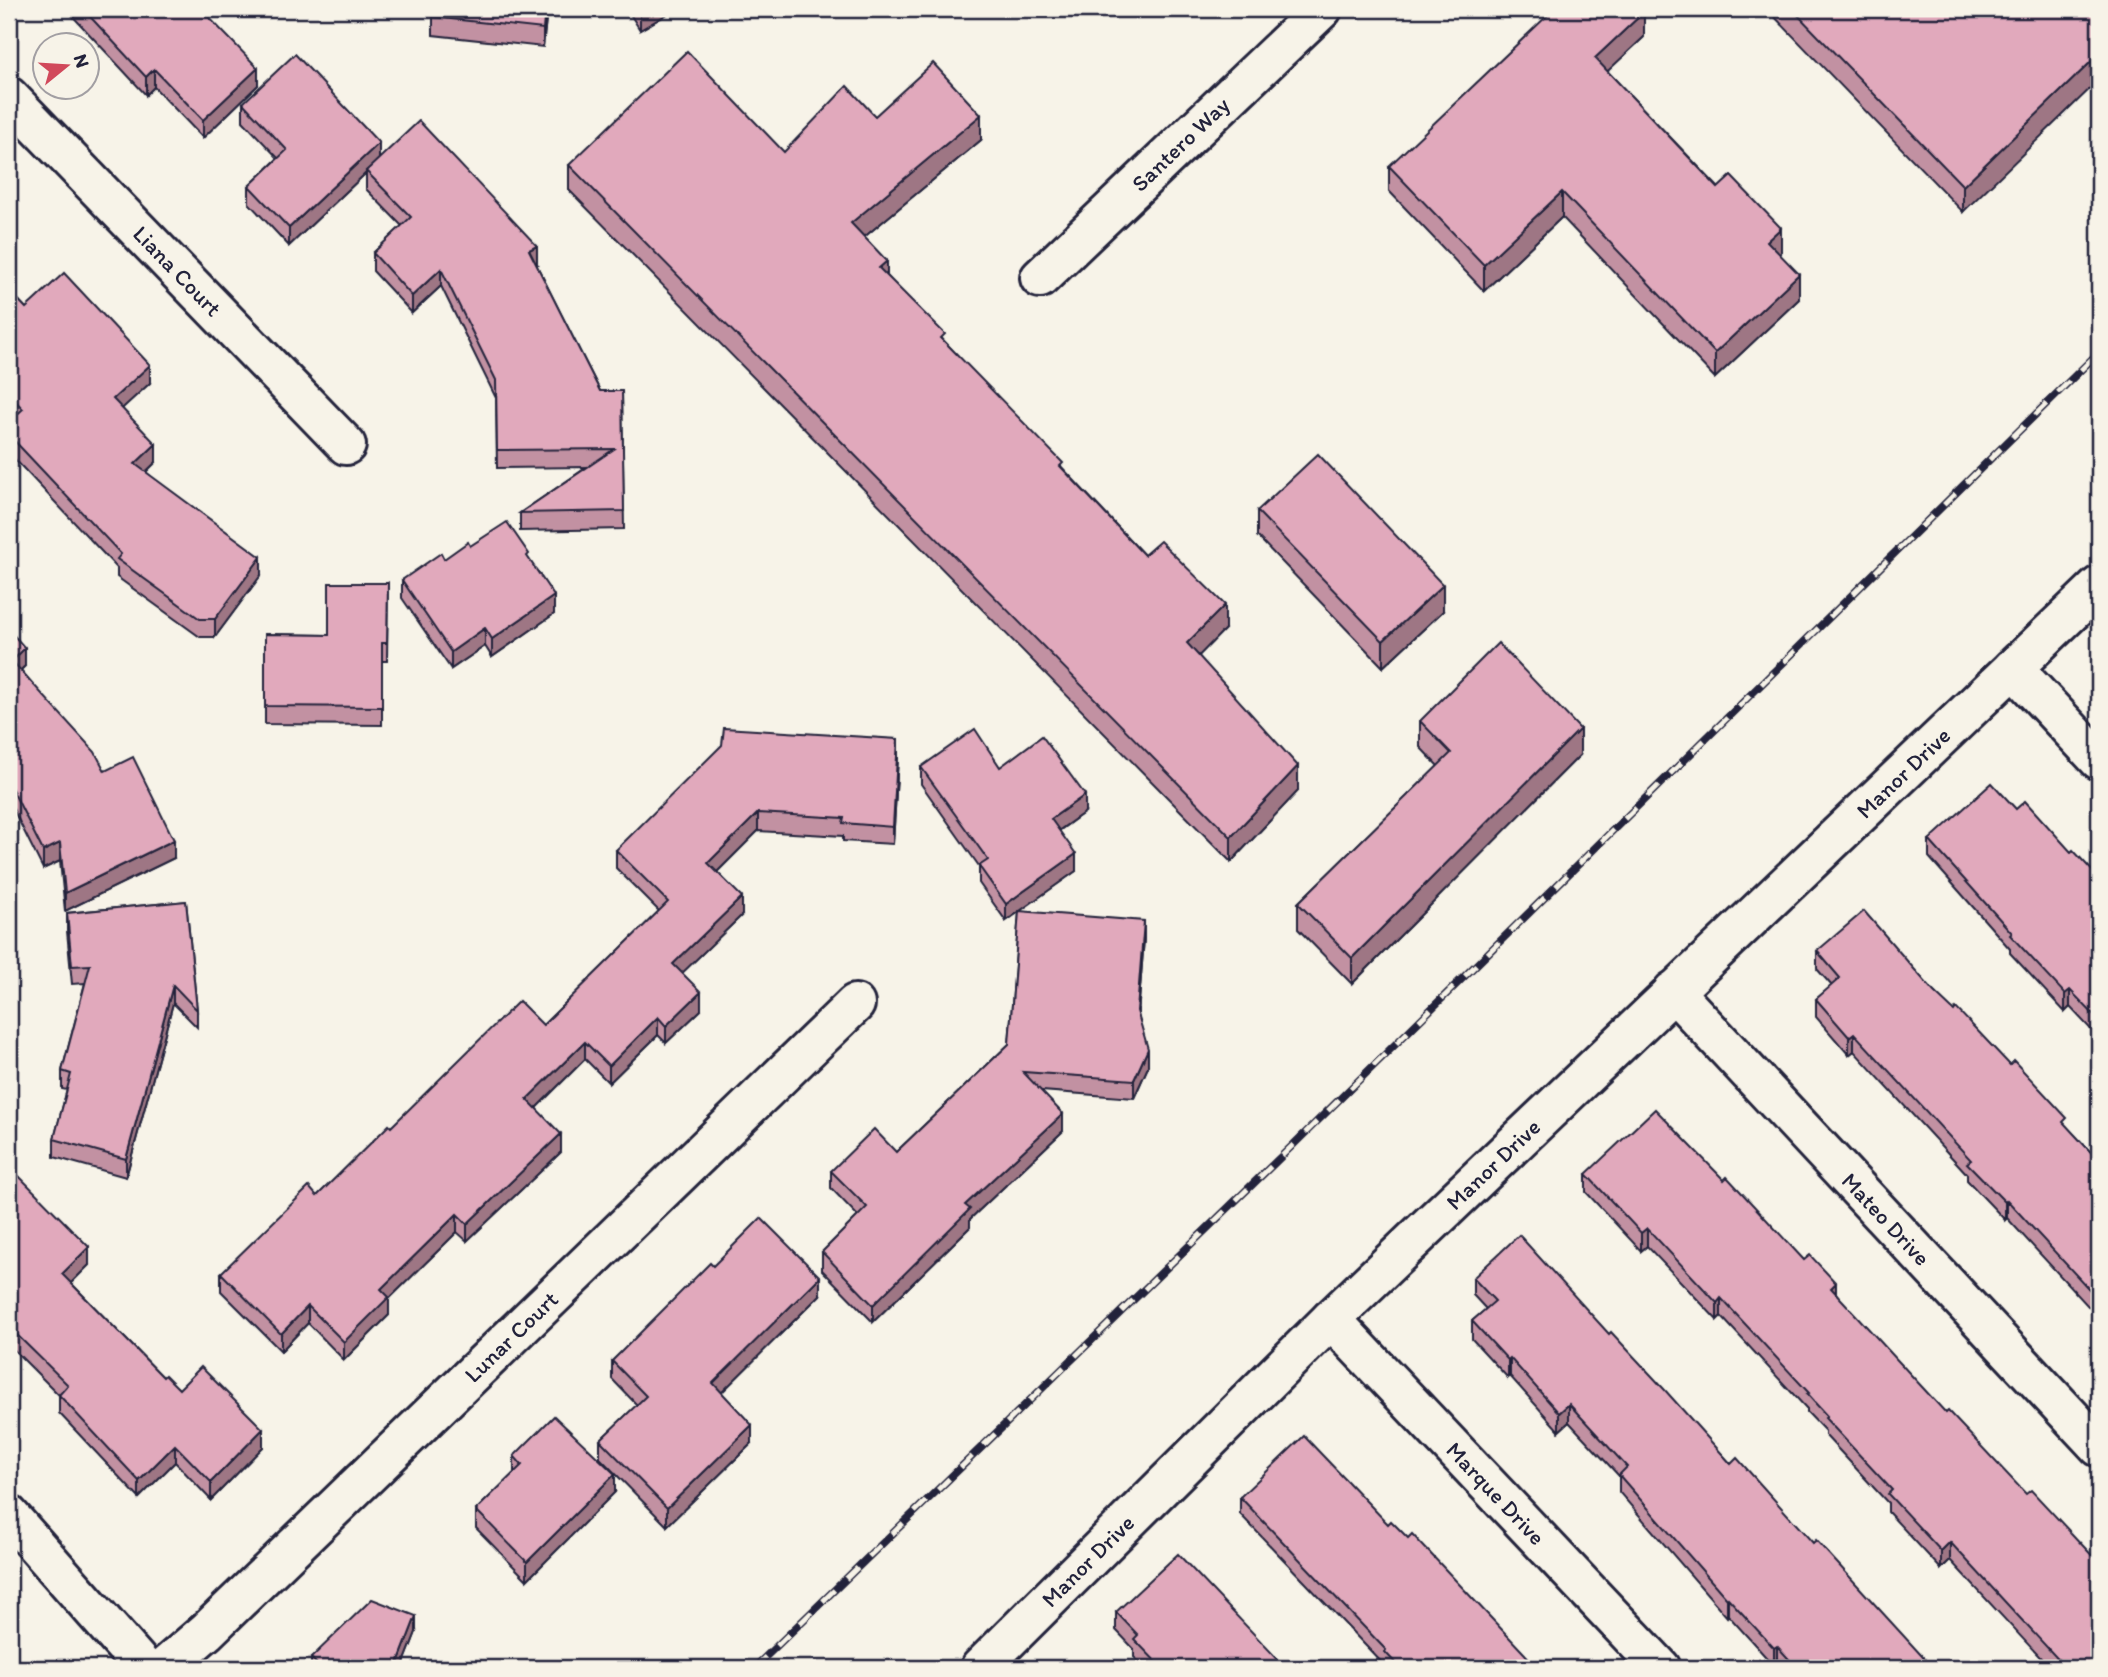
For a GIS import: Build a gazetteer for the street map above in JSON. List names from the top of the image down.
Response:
{
  "streets": {
    "street": [
      "Santero Way",
      "Liana Court",
      "Manor Drive",
      "Mateo Drive",
      "Lunar Court",
      "Marque Drive"
    ]
  },
  "crossings": [
    ["Manor Drive", "Mateo Drive"],
    ["Manor Drive", "Marque Drive"]
  ],
  "north": "right"
}
